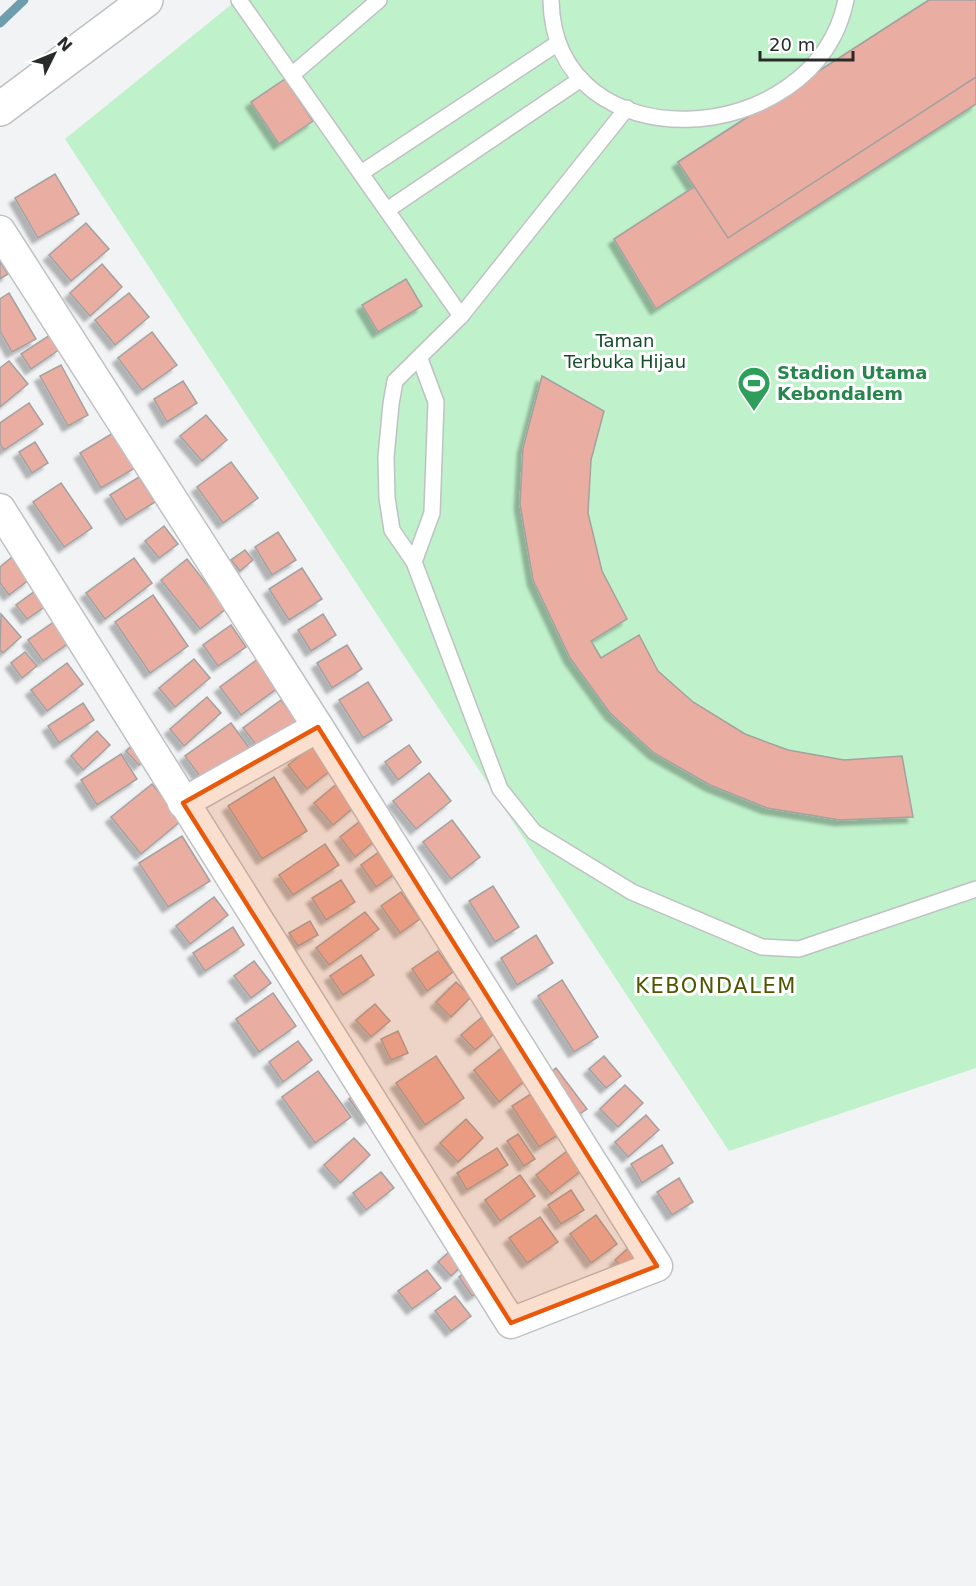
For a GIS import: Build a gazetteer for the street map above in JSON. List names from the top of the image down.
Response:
{
  "districts": ["KEBONDALEM"],
  "parks": ["Taman Terbuka Hijau"],
  "places": {
    "sports": ["Stadion Utama Kebondalem"]
  },
  "scale_bar": "20 m",
  "north": "top right"
}
